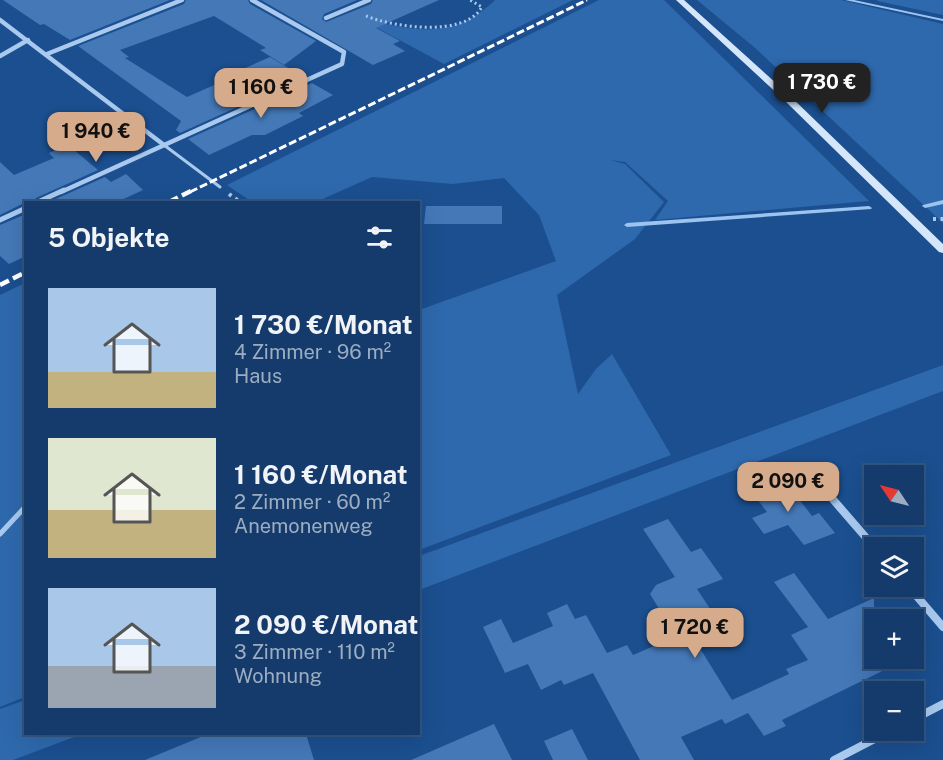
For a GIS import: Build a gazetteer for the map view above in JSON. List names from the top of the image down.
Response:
{
  "north": "top left",
  "page": {
    "price": [
      "1 730 €",
      "1 160 €",
      "1 940 €",
      "2 090 €",
      "1 720 €"
    ],
    "heading": "5 Objekte",
    "list": [
      {
        "name": "1 730 €/Monat",
        "note": "4 Zimmer · 96 m² · Haus"
      },
      {
        "name": "1 160 €/Monat",
        "note": "2 Zimmer · 60 m² · Anemonenweg"
      },
      {
        "name": "2 090 €/Monat",
        "note": "3 Zimmer · 110 m² · Wohnung"
      }
    ],
    "map_buttons": ["+", "−"]
  }
}
